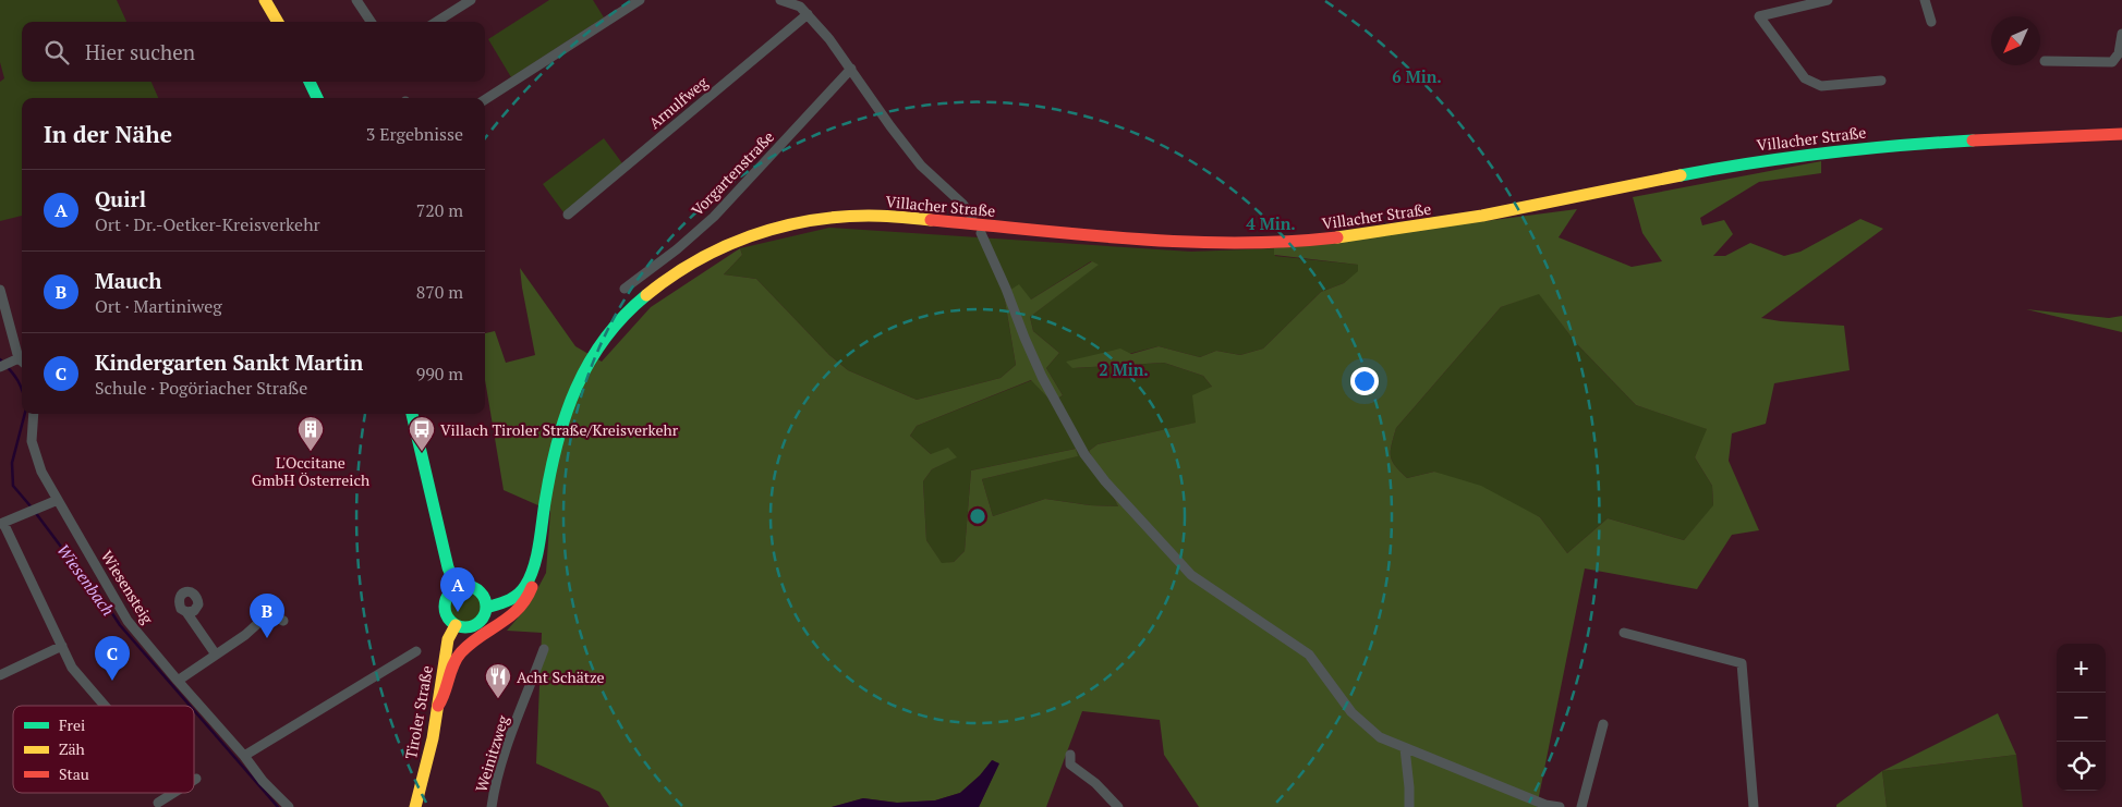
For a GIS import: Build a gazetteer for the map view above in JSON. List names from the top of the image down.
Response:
{
  "streets": {
    "main road": ["Villacher Straße", "Tiroler Straße"],
    "street": [
      "Arnulfweg",
      "Vorgartenstraße",
      "Wiesensteig",
      "Weinitzweg"
    ]
  },
  "water": ["Wiesenbach"],
  "places": {
    "building": ["L'Occitane GmbH Österreich"],
    "bus stop": ["Villach Tiroler Straße/Kreisverkehr"],
    "restaurant": ["Acht Schätze"]
  },
  "legend": ["Frei", "Zäh", "Stau"],
  "north": "bottom left",
  "page": {
    "search": "Hier suchen",
    "heading": ["In der Nähe", "3 Ergebnisse"],
    "list": [
      {
        "mark": "A",
        "name": "Quirl",
        "note": "Ort · Dr.-Oetker-Kreisverkehr",
        "value": "720 m"
      },
      {
        "mark": "B",
        "name": "Mauch",
        "note": "Ort · Martiniweg",
        "value": "870 m"
      },
      {
        "mark": "C",
        "name": "Kindergarten Sankt Martin",
        "note": "Schule · Pogöriacher Straße",
        "value": "990 m"
      }
    ],
    "pins": ["A", "B", "C"],
    "map_buttons": ["+", "−"]
  },
  "rings": ["6 Min.", "4 Min.", "2 Min."]
}
